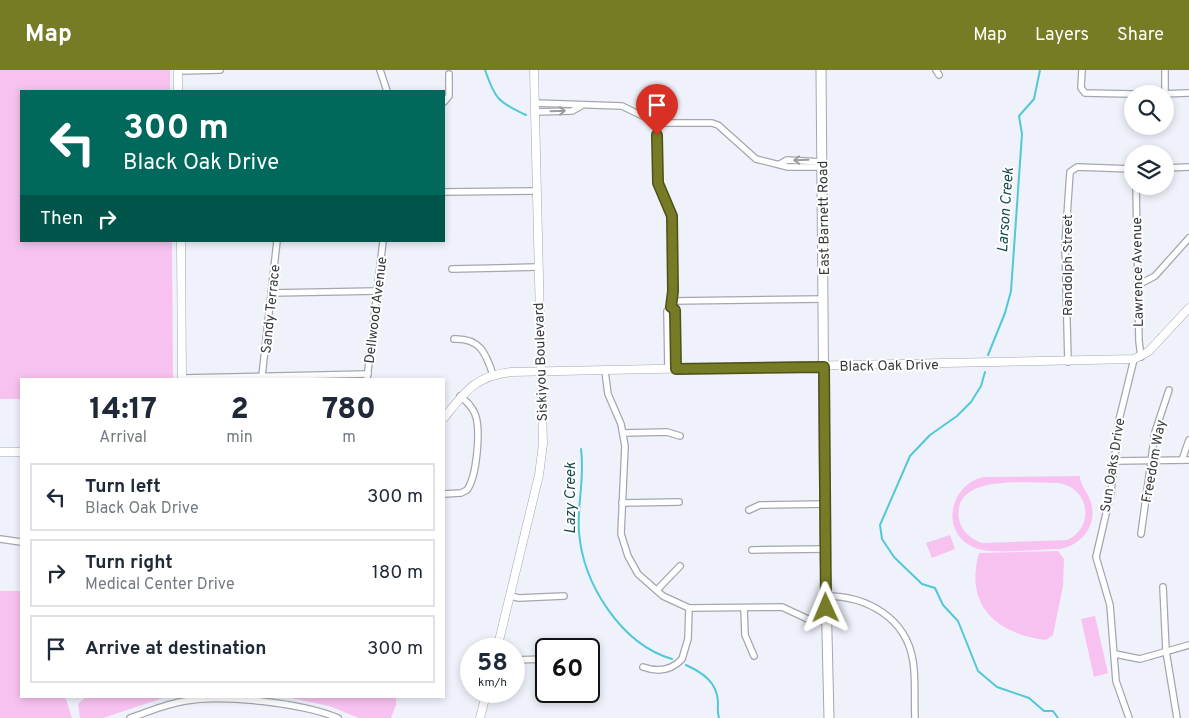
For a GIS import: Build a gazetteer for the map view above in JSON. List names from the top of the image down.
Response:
{
  "streets": {
    "main road": ["East Barnett Road"],
    "street": [
      "Randolph Street",
      "Lawrence Avenue",
      "Sandy Terrace",
      "Dellwood Avenue",
      "Siskiyou Boulevard",
      "Black Oak Drive",
      "Freedom Way",
      "Sun Oaks Drive"
    ]
  },
  "crossings": [
    ["East Barnett Road", "Black Oak Drive"],
    ["Randolph Street", "Black Oak Drive"],
    ["Lawrence Avenue", "Black Oak Drive"],
    ["Lawrence Avenue", "Sun Oaks Drive"],
    ["Siskiyou Boulevard", "Black Oak Drive"],
    ["Black Oak Drive", "Sun Oaks Drive"]
  ],
  "water": ["Larson Creek", "Lazy Creek"],
  "page": {
    "header": "Map",
    "nav": ["Map", "Layers", "Share"],
    "turn": ["300 m", "Black Oak Drive"],
    "then": "Then",
    "eta": [
      "14:17",
      "Arrival",
      "2",
      "min",
      "780",
      "m"
    ],
    "list": [
      {
        "name": "Turn left",
        "note": "Black Oak Drive",
        "value": "300 m"
      },
      {
        "name": "Turn right",
        "note": "Medical Center Drive",
        "value": "180 m"
      },
      {
        "name": "Arrive at destination",
        "value": "300 m"
      }
    ],
    "speed": "58 km/h",
    "limit": "60"
  }
}
